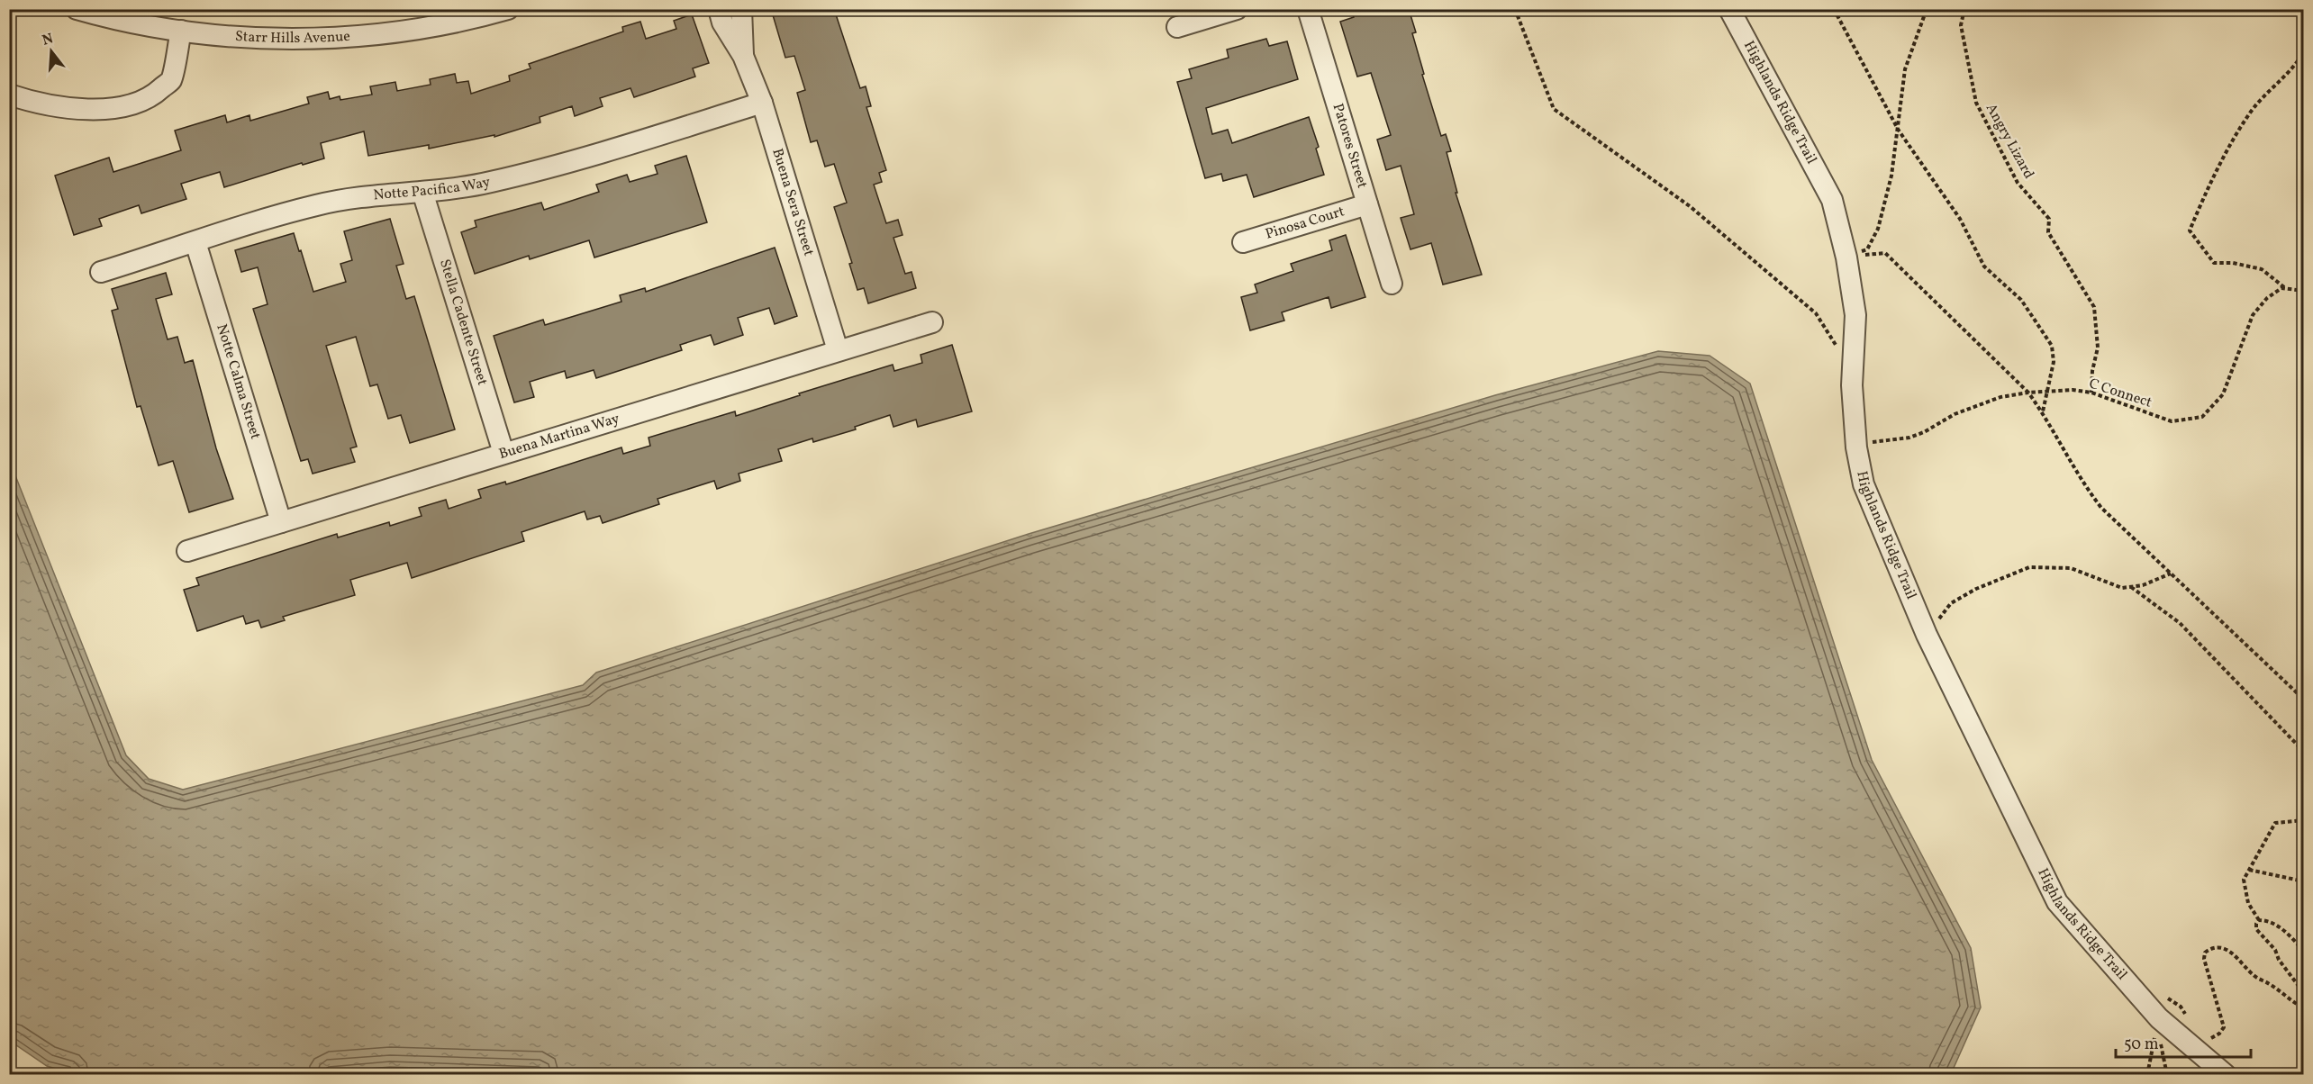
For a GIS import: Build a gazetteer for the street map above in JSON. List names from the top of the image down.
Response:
{
  "streets": {
    "street": [
      "Starr Hills Avenue",
      "Highlands Ridge Trail",
      "Patores Street",
      "Notte Pacifica Way",
      "Buena Sera Street",
      "Pinosa Court",
      "Stella Cadente Street",
      "Notte Calma Street",
      "Buena Martina Way"
    ],
    "path": ["Angry Lizard", "C Connect"]
  },
  "crossings": [
    ["Angry Lizard", "C Connect"],
    ["Patores Street", "Pinosa Court"],
    ["Notte Pacifica Way", "Buena Sera Street"],
    ["Notte Pacifica Way", "Stella Cadente Street"],
    ["Notte Pacifica Way", "Notte Calma Street"],
    ["Buena Sera Street", "Buena Martina Way"],
    ["Stella Cadente Street", "Buena Martina Way"],
    ["Notte Calma Street", "Buena Martina Way"]
  ],
  "scale_bar": "50 m",
  "north": "top"
}
